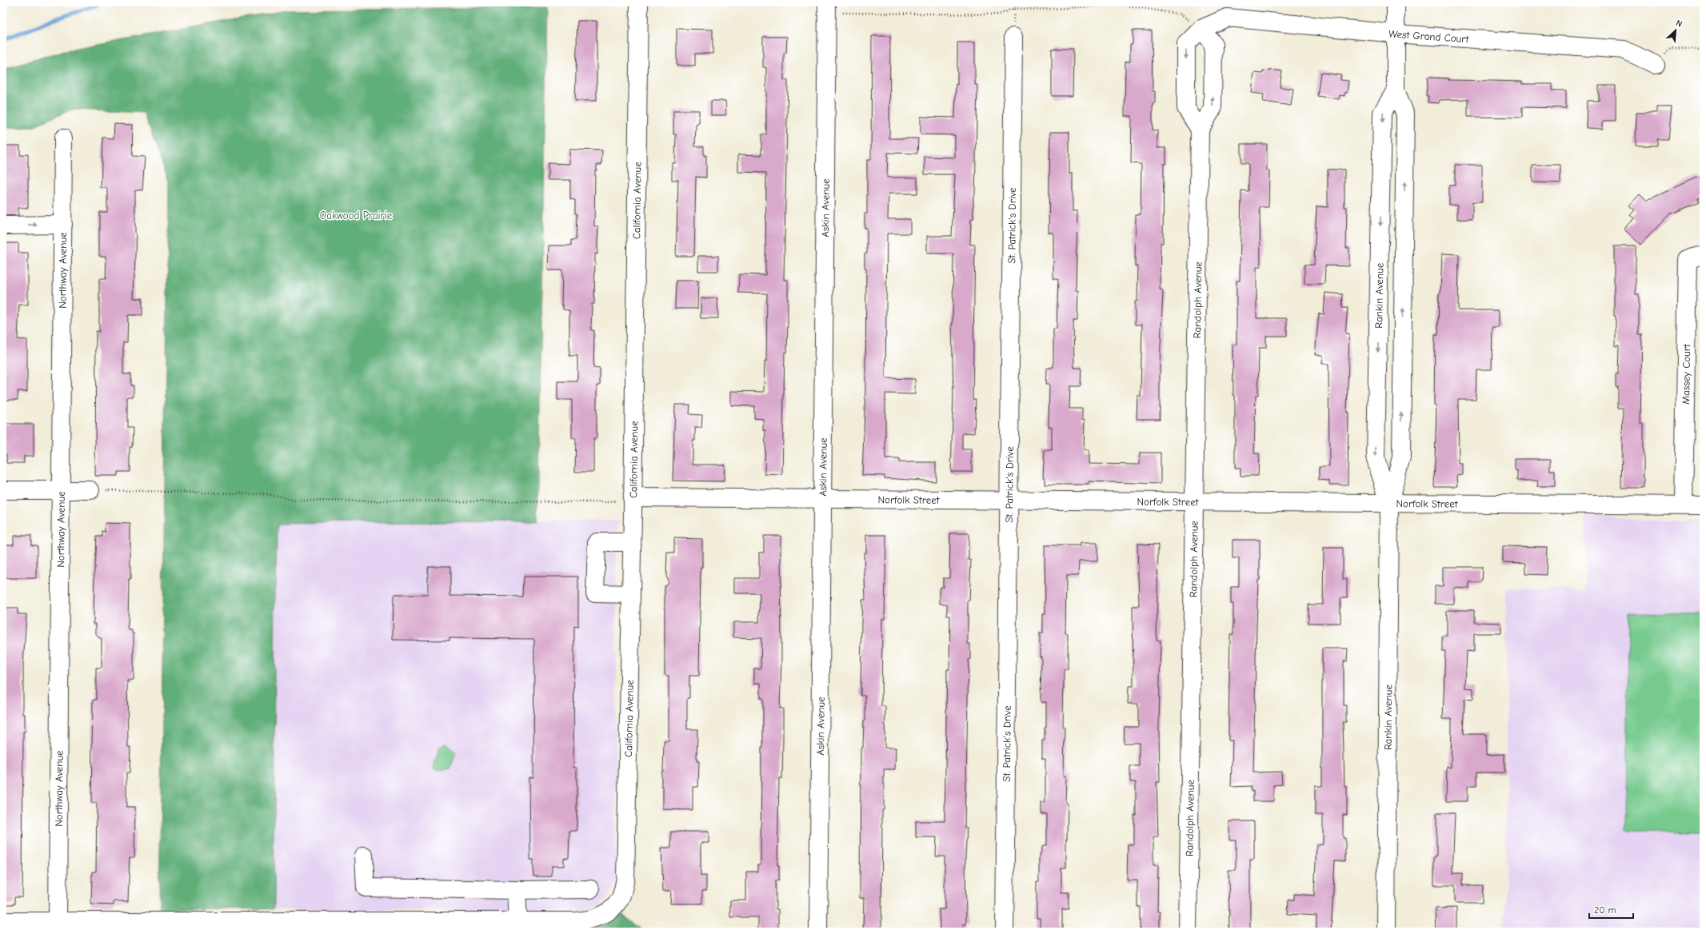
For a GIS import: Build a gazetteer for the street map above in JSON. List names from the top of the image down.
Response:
{
  "streets": {
    "street": [
      "West Grand Court",
      "California Avenue",
      "Askin Avenue",
      "St. Patrick's Drive",
      "Northway Avenue",
      "Rankin Avenue",
      "Randolph Avenue",
      "Massey Court",
      "Norfolk Street"
    ]
  },
  "crossings": [
    ["West Grand Court", "Rankin Avenue"],
    ["California Avenue", "Norfolk Street"],
    ["Askin Avenue", "Norfolk Street"],
    ["St. Patrick's Drive", "Norfolk Street"],
    ["Rankin Avenue", "Norfolk Street"],
    ["Randolph Avenue", "Norfolk Street"],
    ["Massey Court", "Norfolk Street"]
  ],
  "parks": ["Oakwood Prairie"],
  "scale_bar": "20 m",
  "north": "top right"
}
